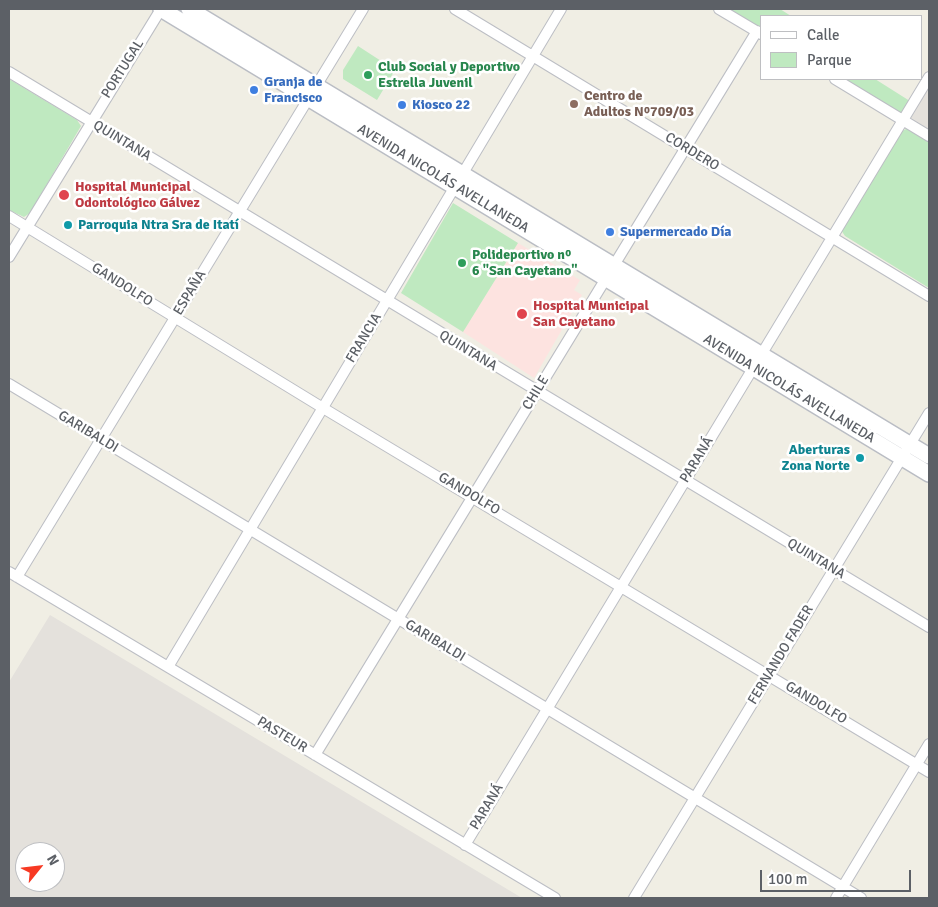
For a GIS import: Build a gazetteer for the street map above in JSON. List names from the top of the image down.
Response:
{
  "streets": {
    "main road": ["AVENIDA NICOLÁS AVELLANEDA"],
    "street": [
      "PORTUGAL",
      "QUINTANA",
      "CORDERO",
      "GANDOLFO",
      "ESPAÑA",
      "FRANCIA",
      "CHILE",
      "GARIBALDI",
      "PARANÁ",
      "FERNANDO FADER",
      "PASTEUR"
    ]
  },
  "crossings": [
    ["PORTUGAL", "QUINTANA"],
    ["PORTUGAL", "AVENIDA NICOLÁS AVELLANEDA"],
    ["PORTUGAL", "GANDOLFO"],
    ["QUINTANA", "ESPAÑA"],
    ["QUINTANA", "FRANCIA"],
    ["QUINTANA", "CHILE"],
    ["QUINTANA", "PARANÁ"],
    ["QUINTANA", "FERNANDO FADER"],
    ["CORDERO", "FRANCIA"],
    ["CORDERO", "CHILE"],
    ["CORDERO", "PARANÁ"],
    ["AVENIDA NICOLÁS AVELLANEDA", "ESPAÑA"],
    ["AVENIDA NICOLÁS AVELLANEDA", "FRANCIA"],
    ["AVENIDA NICOLÁS AVELLANEDA", "CHILE"],
    ["AVENIDA NICOLÁS AVELLANEDA", "PARANÁ"],
    ["AVENIDA NICOLÁS AVELLANEDA", "FERNANDO FADER"],
    ["GANDOLFO", "ESPAÑA"],
    ["GANDOLFO", "FRANCIA"],
    ["GANDOLFO", "CHILE"],
    ["GANDOLFO", "PARANÁ"],
    ["GANDOLFO", "FERNANDO FADER"],
    ["ESPAÑA", "GARIBALDI"],
    ["ESPAÑA", "PASTEUR"],
    ["FRANCIA", "GARIBALDI"],
    ["FRANCIA", "PASTEUR"],
    ["CHILE", "GARIBALDI"],
    ["CHILE", "PASTEUR"],
    ["GARIBALDI", "PARANÁ"],
    ["GARIBALDI", "FERNANDO FADER"],
    ["PARANÁ", "PASTEUR"]
  ],
  "places": [
    "Club Social y Deportivo Estrella Juvenil",
    "Granja de Francisco",
    "Centro de Adultos Nº709/03",
    "Kiosco 22",
    "Hospital Municipal Odontológico Gálvez",
    "Parroquia Ntra Sra de Itatí",
    "Supermercado Día",
    "Polideportivo nº 6 \"San Cayetano\"",
    "Hospital Municipal San Cayetano",
    "Aberturas Zona Norte"
  ],
  "legend": ["Calle", "Parque"],
  "scale_bar": "100 m",
  "north": "top right"
}
